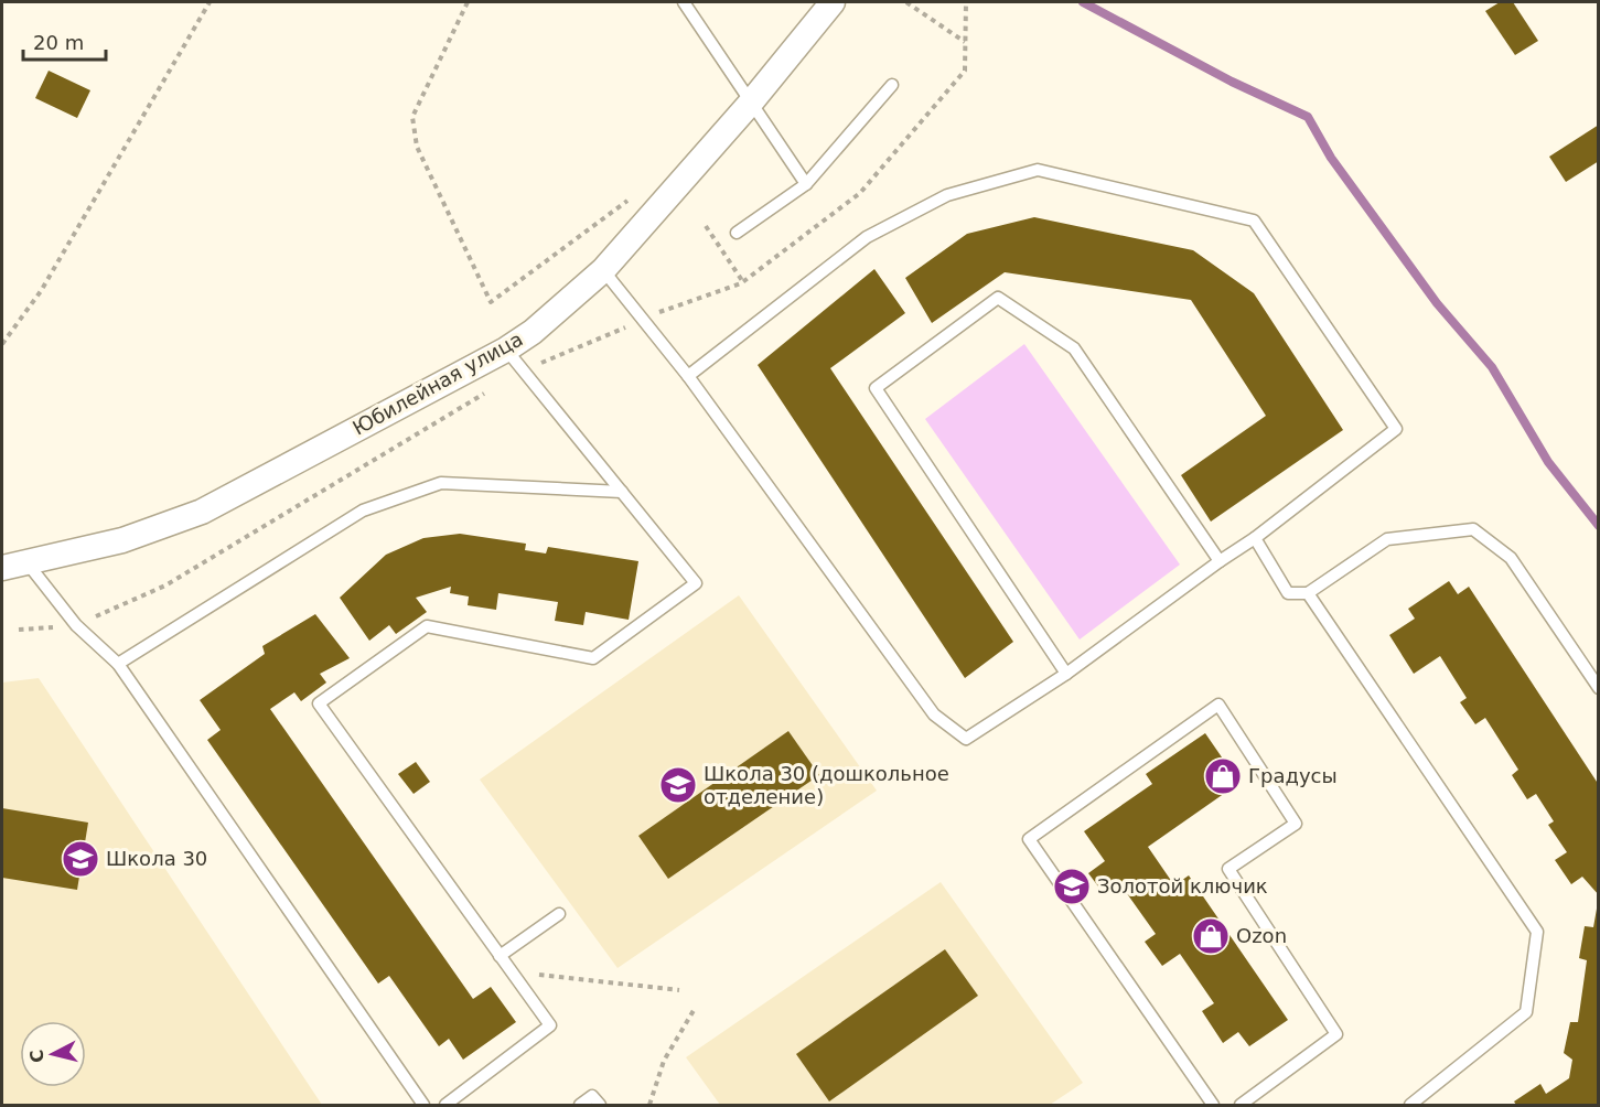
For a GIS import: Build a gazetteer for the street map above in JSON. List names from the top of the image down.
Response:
{
  "streets": {
    "street": ["Юбилейная улица"]
  },
  "places": {
    "shop": ["Градусы", "Ozon"],
    "school or university": ["Школа 30 (дошкольное отделение)", "Школа 30", "Золотой ключик"]
  },
  "scale_bar": "20 m",
  "north": "left"
}
